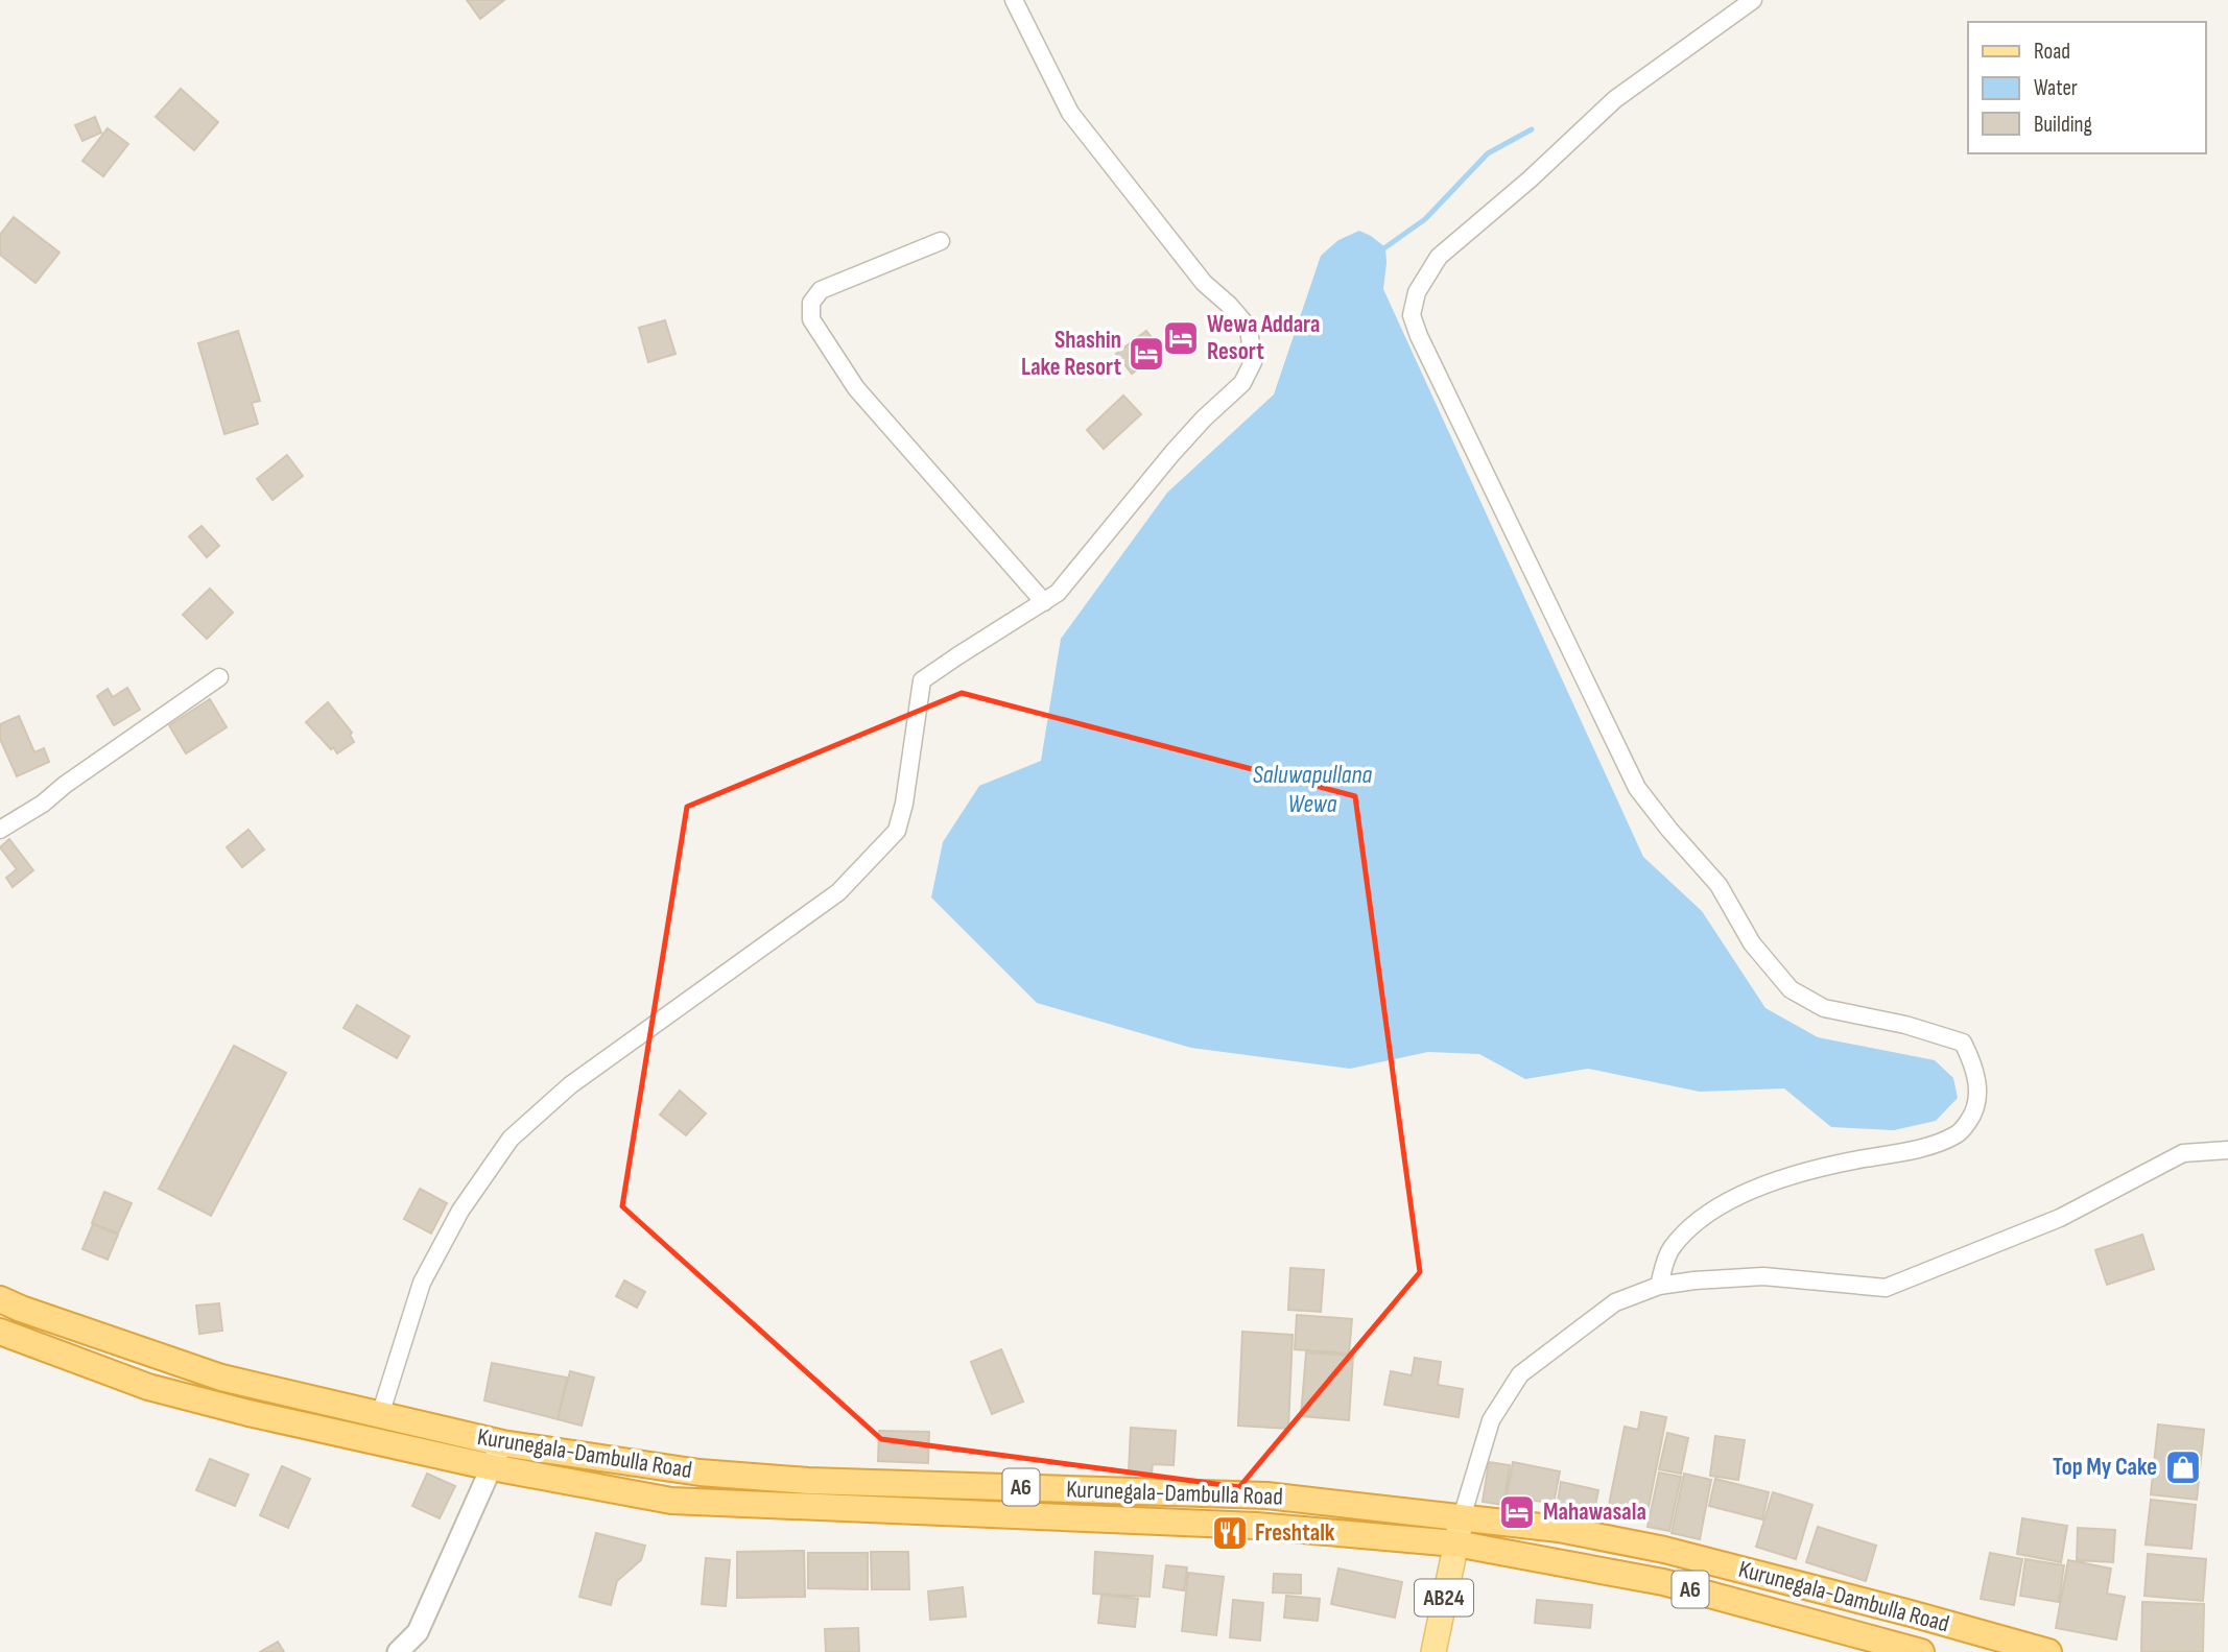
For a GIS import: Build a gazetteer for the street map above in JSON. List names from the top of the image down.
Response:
{
  "streets": {
    "highway": ["Kurunegala-Dambulla Road", "A6"],
    "main road": ["AB24"]
  },
  "crossings": [
    ["Kurunegala-Dambulla Road", "AB24"]
  ],
  "water": ["Saluwapullana Wewa"],
  "places": {
    "hotel": ["Wewa Addara Resort", "Shashin Lake Resort", "Mahawasala"],
    "shop": ["Top My Cake"],
    "restaurant": ["Freshtalk"]
  },
  "legend": ["Road", "Water", "Building"]
}
